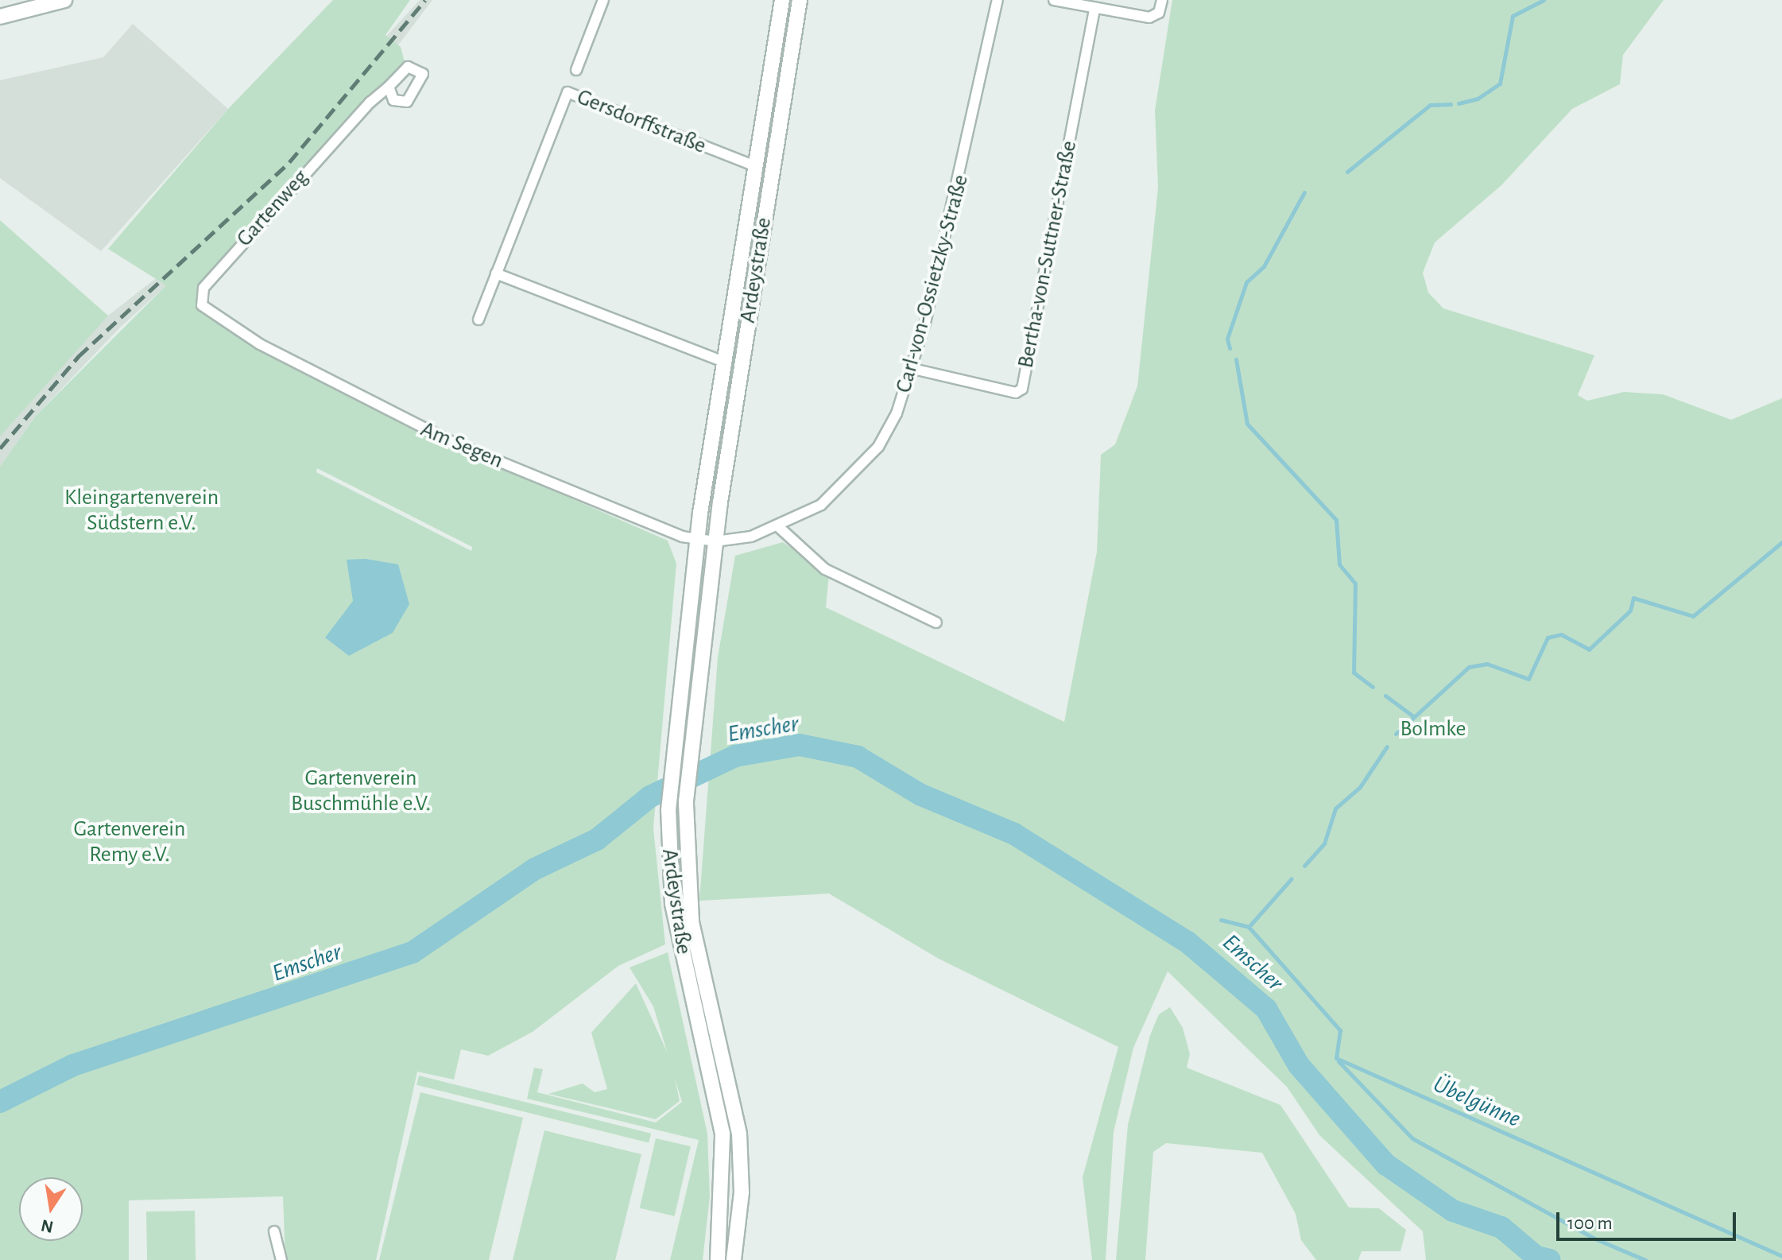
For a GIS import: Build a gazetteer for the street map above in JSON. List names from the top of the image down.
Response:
{
  "streets": {
    "main road": ["Ardeystraße"],
    "street": [
      "Gersdorffstraße",
      "Gartenweg",
      "Bertha-von-Suttner-Straße",
      "Carl-von-Ossietzky-Straße",
      "Am Segen"
    ]
  },
  "crossings": [
    ["Gersdorffstraße", "Ardeystraße"],
    ["Gartenweg", "Am Segen"],
    ["Bertha-von-Suttner-Straße", "Carl-von-Ossietzky-Straße"],
    ["Ardeystraße", "Carl-von-Ossietzky-Straße"],
    ["Ardeystraße", "Am Segen"]
  ],
  "water": ["Emscher", "Übelgünne"],
  "parks": [
    "Kleingartenverein Südstern e.V.",
    "Bolmke",
    "Gartenverein Buschmühle e.V.",
    "Gartenverein Remy e.V."
  ],
  "scale_bar": "100 m",
  "north": "bottom"
}
